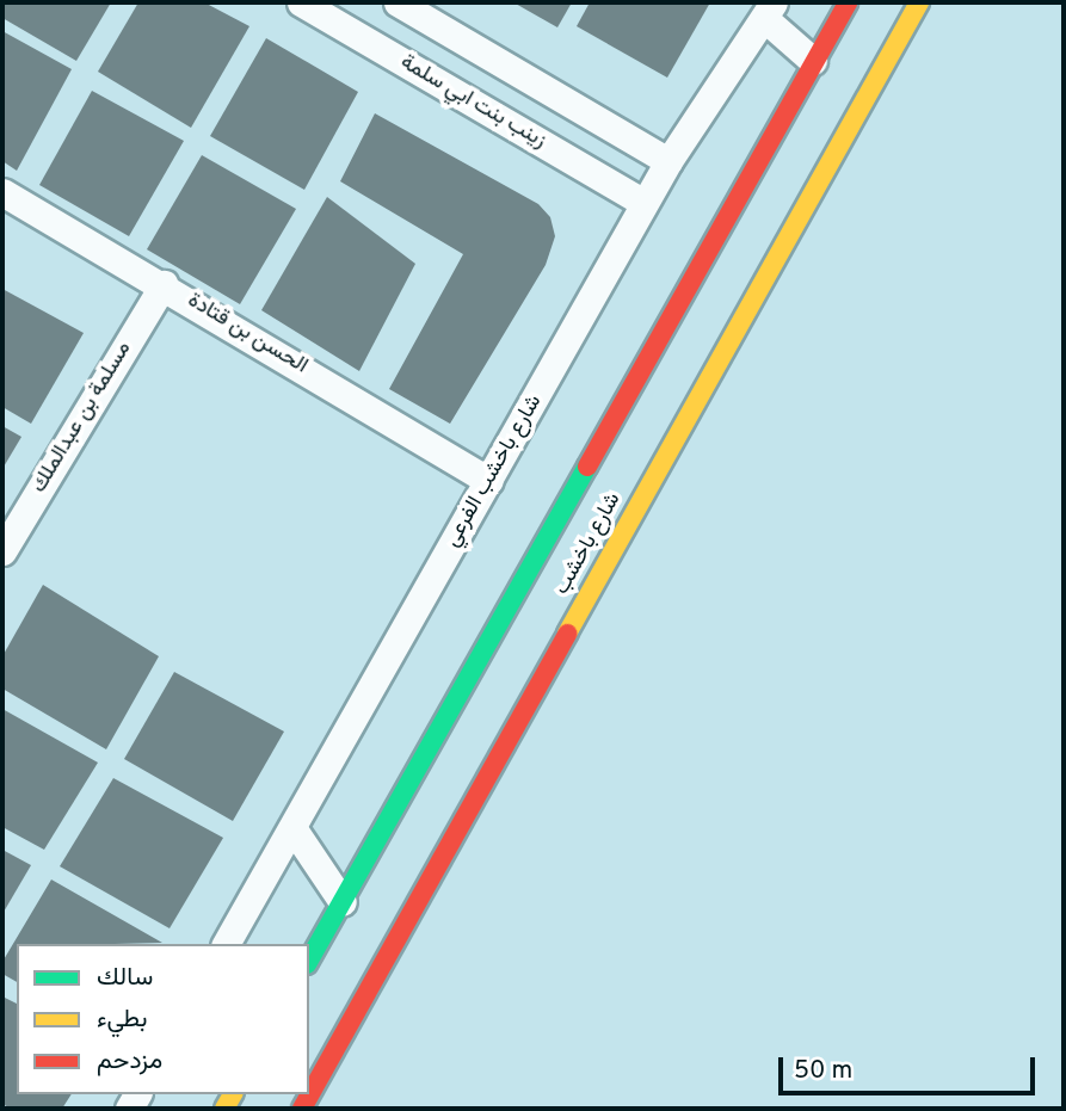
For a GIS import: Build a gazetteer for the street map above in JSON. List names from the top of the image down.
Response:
{
  "streets": {
    "main road": ["شارع باخشب"],
    "street": [
      "زينب بنت ابي سلمة",
      "الحسن بن قتادة",
      "مسلمة بن عبدالملك",
      "شارع باخشب الفرعي"
    ]
  },
  "crossings": [
    ["زينب بنت ابي سلمة", "شارع باخشب الفرعي"],
    ["الحسن بن قتادة", "مسلمة بن عبدالملك"],
    ["الحسن بن قتادة", "شارع باخشب الفرعي"]
  ],
  "legend": ["سالك", "بطيء", "مزدحم"],
  "scale_bar": "50 m"
}
